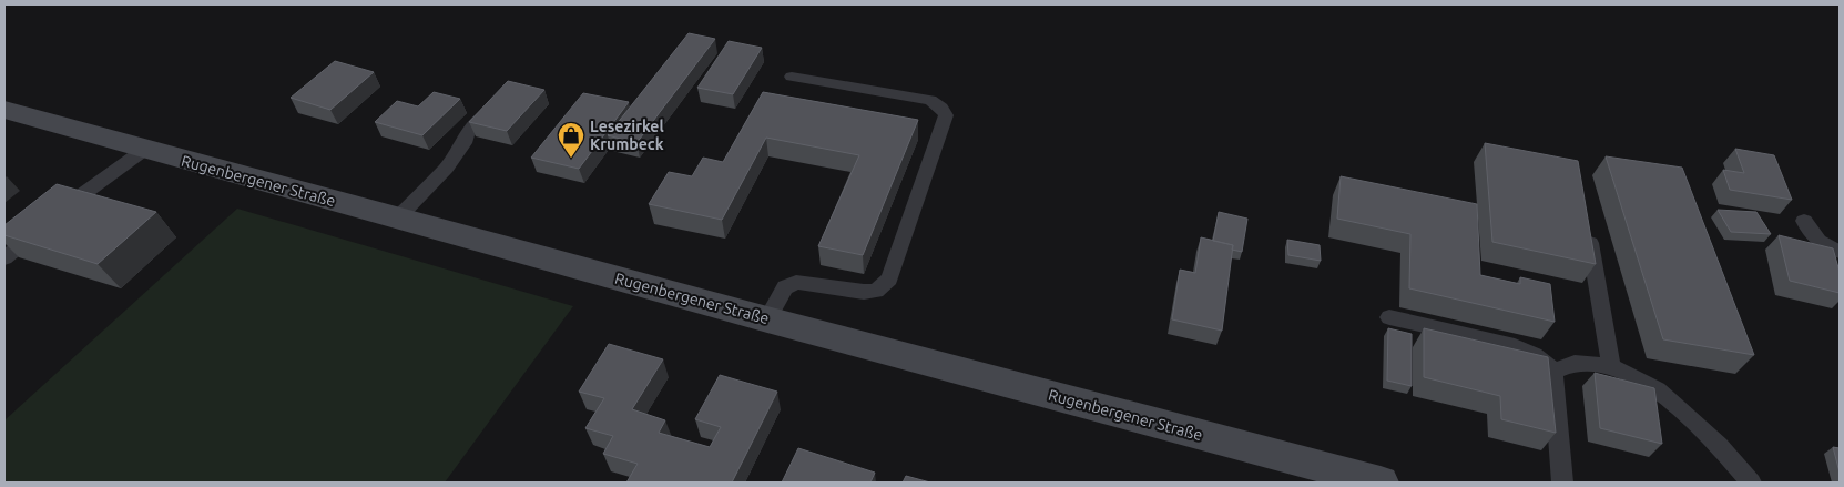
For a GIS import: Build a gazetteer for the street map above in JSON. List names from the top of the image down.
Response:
{
  "streets": {
    "main road": ["Rugenbergener Straße"]
  },
  "places": {
    "shop": ["Lesezirkel Krumbeck"]
  }
}
